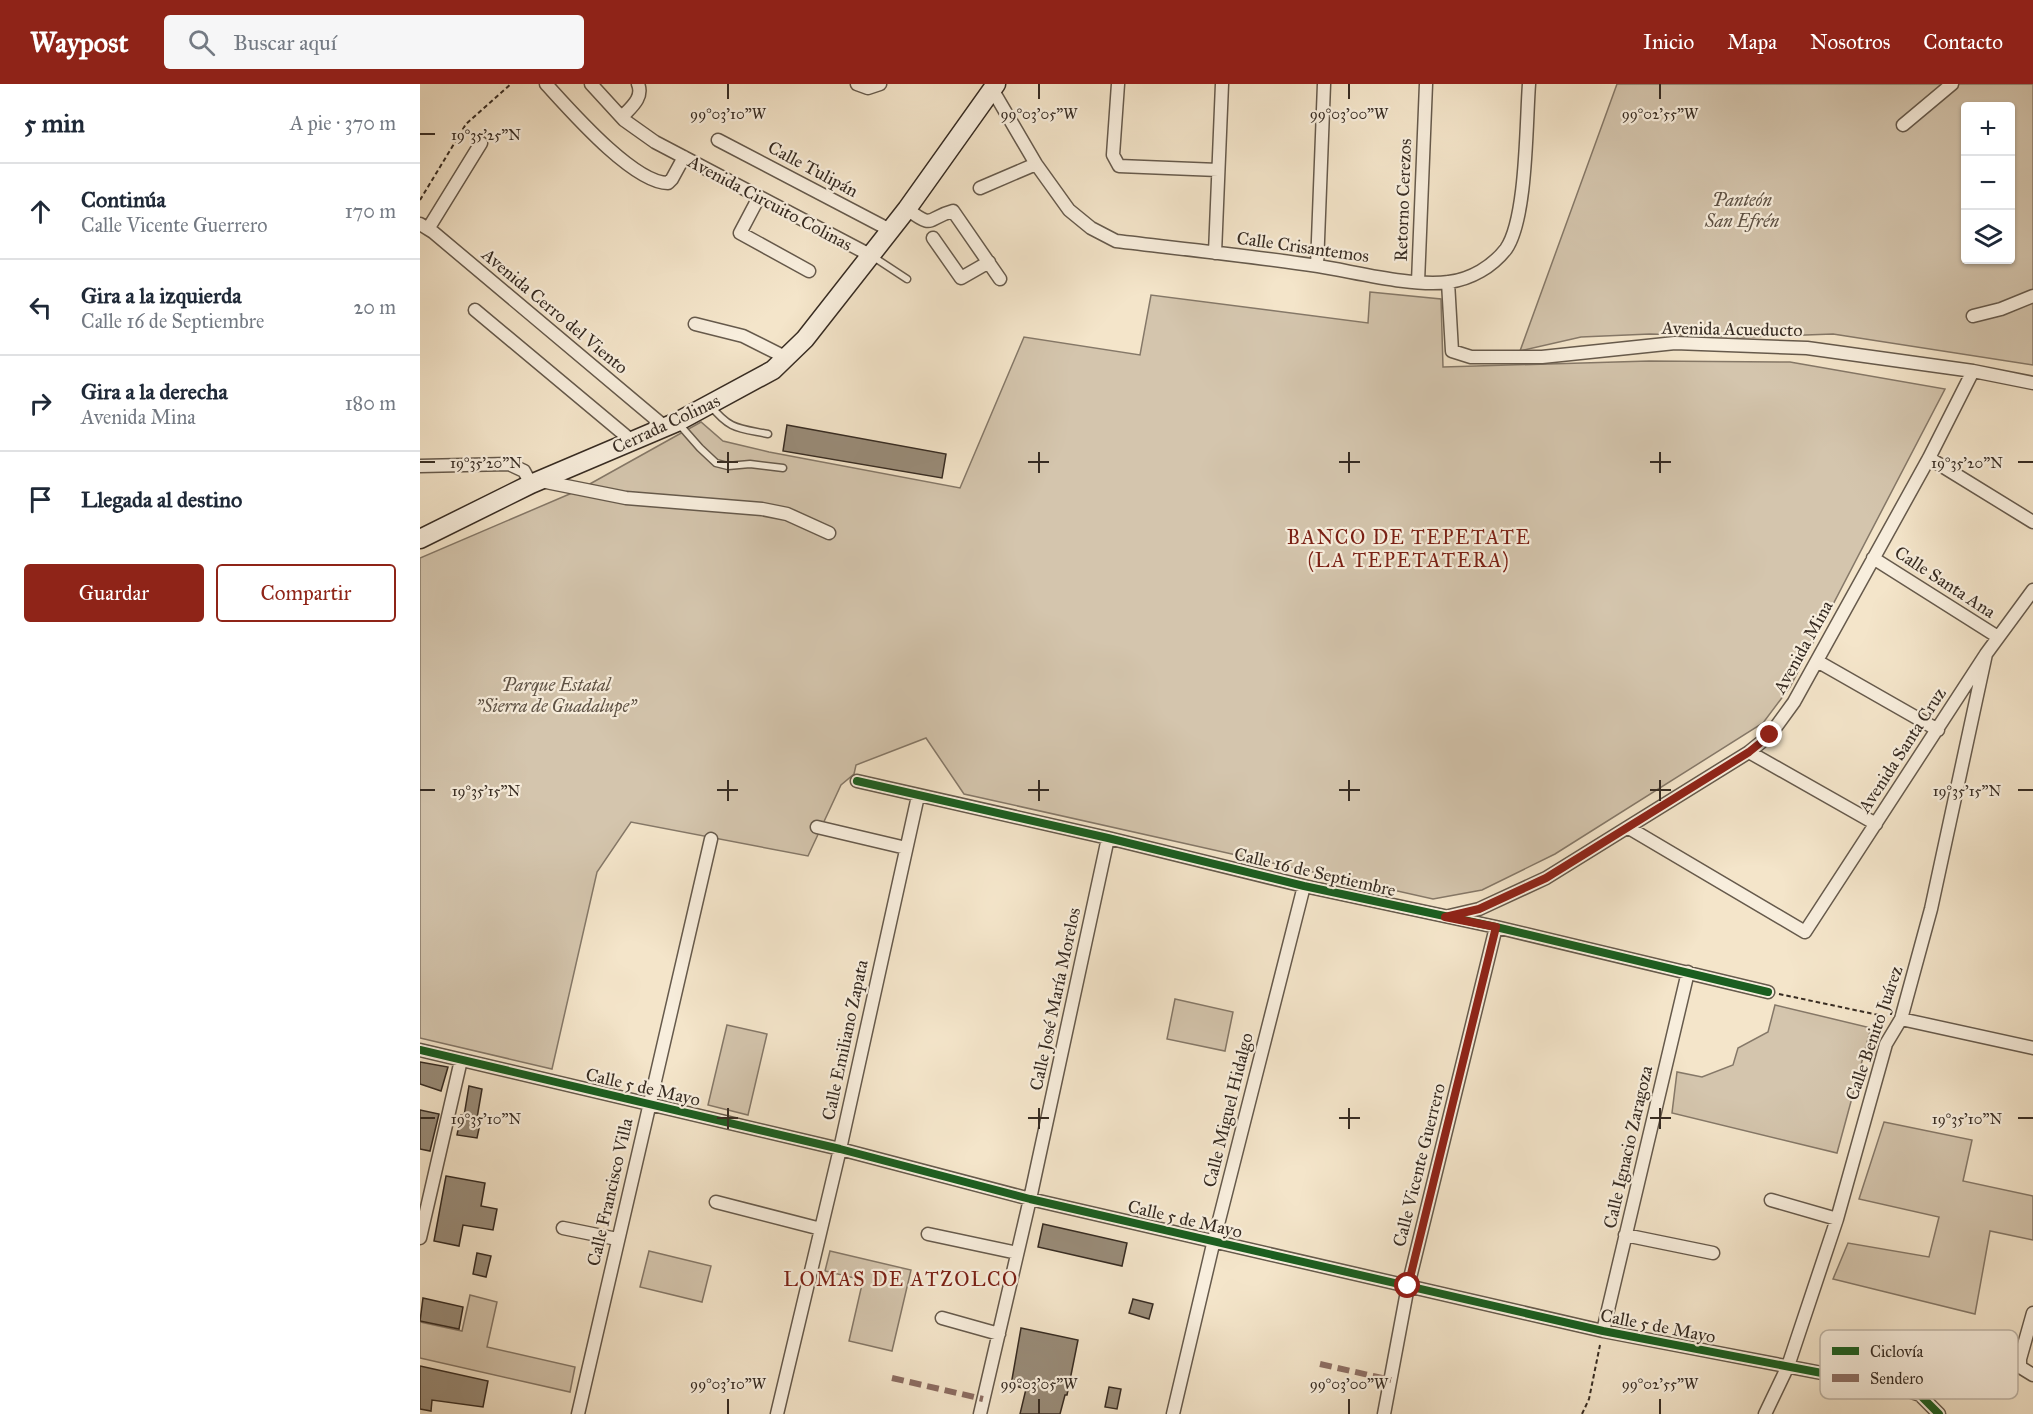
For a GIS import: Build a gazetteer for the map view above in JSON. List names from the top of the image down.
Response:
{
  "streets": {
    "main road": ["Avenida Circuito Colinas", "Cerrada Colinas"],
    "street": [
      "Calle Tulipán",
      "Retorno Cerezos",
      "Calle Crisantemos",
      "Avenida Cerro del Viento",
      "Avenida Acueducto",
      "Calle Santa Ana",
      "Avenida Mina",
      "Avenida Santa Cruz",
      "Calle 16 de Septiembre",
      "Calle José María Morelos",
      "Calle Benito Juárez",
      "Calle Emiliano Zapata",
      "Calle 5 de Mayo",
      "Calle Miguel Hidalgo",
      "Calle Ignacio Zaragoza",
      "Calle Vicente Guerrero",
      "Calle Francisco Villa"
    ]
  },
  "crossings": [
    ["Calle Tulipán", "Avenida Circuito Colinas"],
    ["Retorno Cerezos", "Calle Crisantemos"],
    ["Avenida Circuito Colinas", "Calle Crisantemos"],
    ["Avenida Circuito Colinas", "Cerrada Colinas"],
    ["Calle Crisantemos", "Avenida Acueducto"],
    ["Avenida Cerro del Viento", "Cerrada Colinas"],
    ["Avenida Acueducto", "Avenida Mina"],
    ["Calle Santa Ana", "Avenida Mina"],
    ["Calle Santa Ana", "Avenida Santa Cruz"],
    ["Avenida Mina", "Avenida Santa Cruz"],
    ["Avenida Mina", "Calle 16 de Septiembre"],
    ["Avenida Santa Cruz", "Calle Benito Juárez"],
    ["Calle 16 de Septiembre", "Calle José María Morelos"],
    ["Calle 16 de Septiembre", "Calle Emiliano Zapata"],
    ["Calle 16 de Septiembre", "Calle Miguel Hidalgo"],
    ["Calle 16 de Septiembre", "Calle Ignacio Zaragoza"],
    ["Calle 16 de Septiembre", "Calle Vicente Guerrero"],
    ["Calle José María Morelos", "Calle 5 de Mayo"],
    ["Calle Benito Juárez", "Calle 5 de Mayo"],
    ["Calle Emiliano Zapata", "Calle 5 de Mayo"],
    ["Calle 5 de Mayo", "Calle Miguel Hidalgo"],
    ["Calle 5 de Mayo", "Calle Ignacio Zaragoza"],
    ["Calle 5 de Mayo", "Calle Vicente Guerrero"],
    ["Calle 5 de Mayo", "Calle Francisco Villa"]
  ],
  "districts": ["BANCO DE TEPETATE (LA TEPETATERA)", "LOMAS DE ATZOLCO"],
  "parks": ["Panteón San Efrén", "Parque Estatal \"Sierra de Guadalupe\""],
  "legend": ["Ciclovía", "Sendero"],
  "page": {
    "header": "Waypost",
    "search": "Buscar aquí",
    "nav": [
      "Inicio",
      "Mapa",
      "Nosotros",
      "Contacto"
    ],
    "heading": ["5 min", "A pie · 370 m"],
    "map_buttons": ["+", "−"],
    "list": [
      ["Continúa", "Calle Vicente Guerrero", "170 m"],
      ["Gira a la izquierda", "Calle 16 de Septiembre", "20 m"],
      ["Gira a la derecha", "Avenida Mina", "180 m"],
      "Llegada al destino"
    ],
    "buttons": ["Guardar", "Compartir"]
  },
  "coordinates": [
    "99°03'10\"W",
    "99°03'05\"W",
    "99°03'00\"W",
    "99°02'55\"W",
    "19°35'25\"N",
    "19°35'20\"N",
    "19°35'15\"N",
    "19°35'10\"N"
  ]
}
